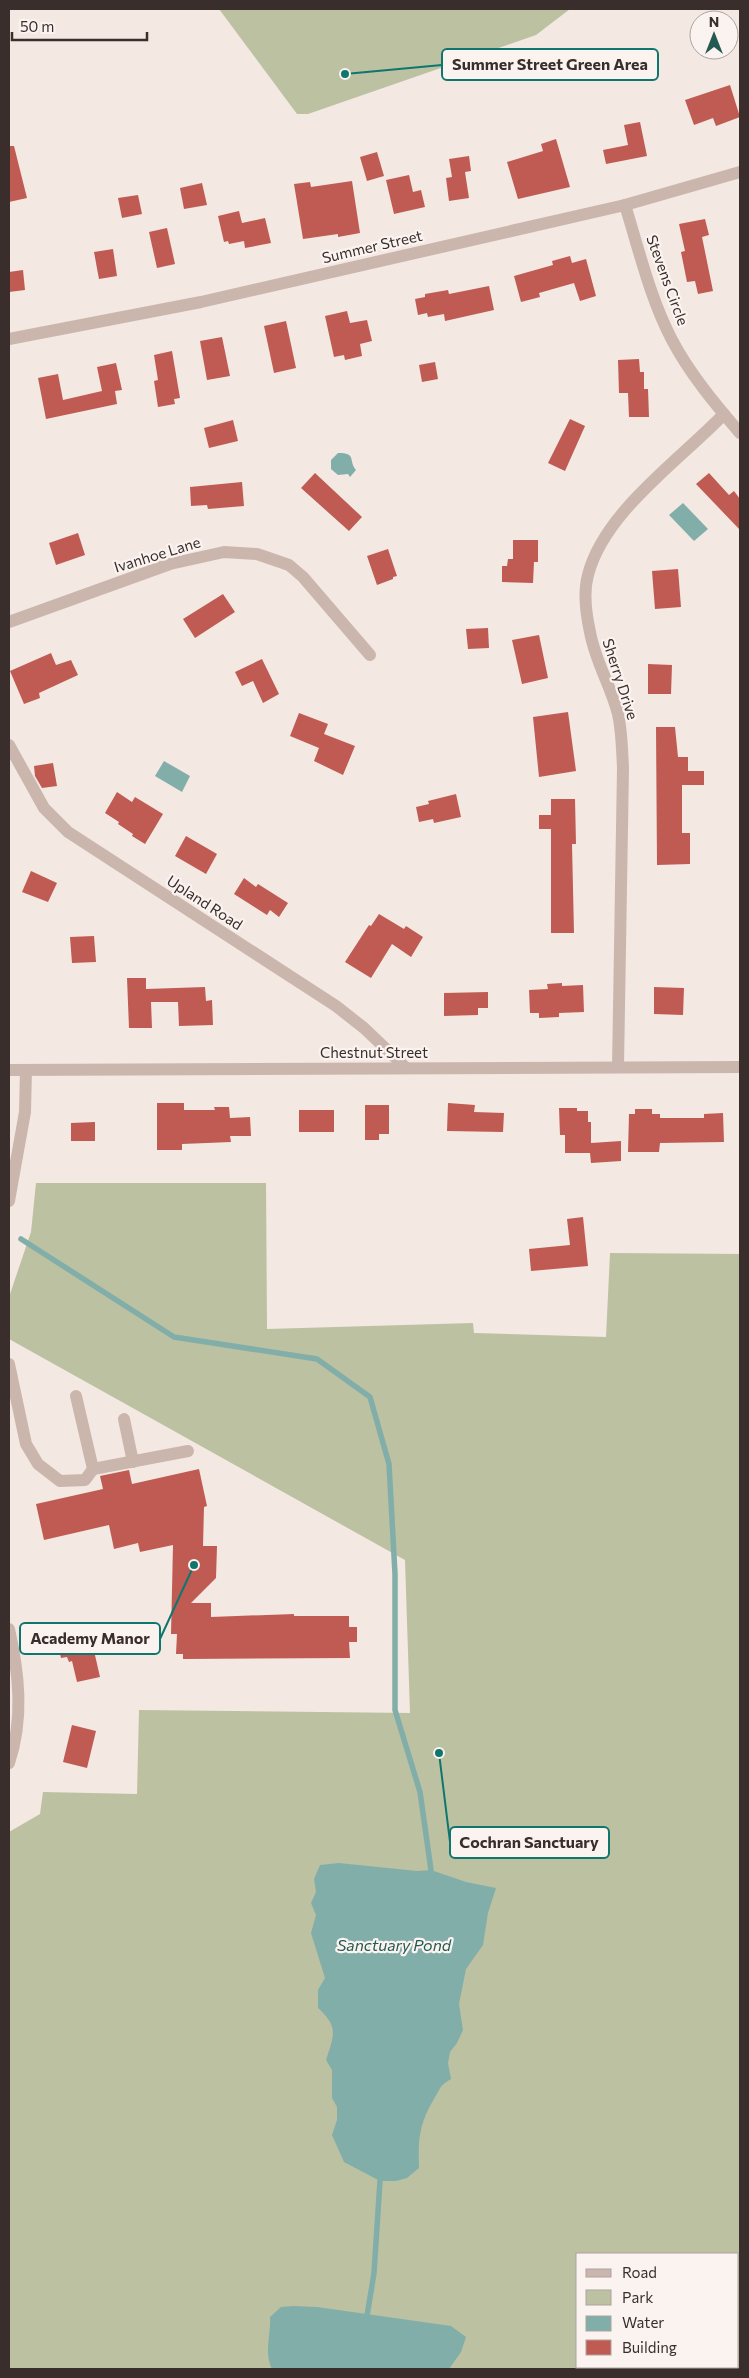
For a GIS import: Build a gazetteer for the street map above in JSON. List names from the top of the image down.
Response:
{
  "streets": {
    "street": [
      "Summer Street",
      "Stevens Circle",
      "Ivanhoe Lane",
      "Sherry Drive",
      "Upland Road",
      "Chestnut Street"
    ]
  },
  "crossings": [
    ["Summer Street", "Stevens Circle"],
    ["Stevens Circle", "Sherry Drive"],
    ["Sherry Drive", "Chestnut Street"],
    ["Upland Road", "Chestnut Street"]
  ],
  "water": ["Sanctuary Pond"],
  "places": ["Summer Street Green Area", "Academy Manor", "Cochran Sanctuary"],
  "legend": [
    "Road",
    "Park",
    "Water",
    "Building"
  ],
  "scale_bar": "50 m",
  "north": "top"
}
